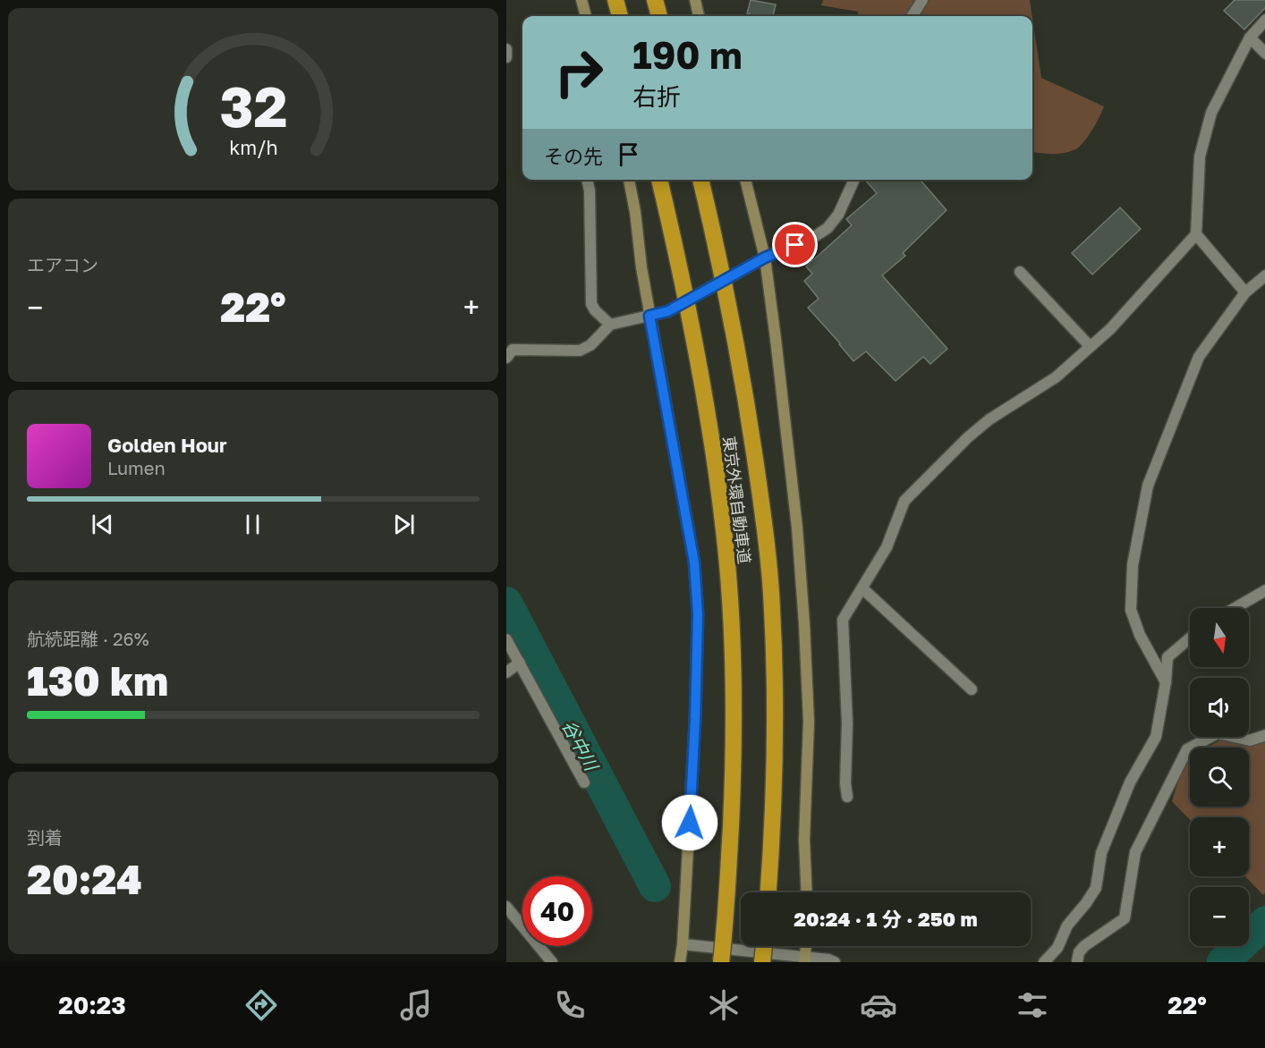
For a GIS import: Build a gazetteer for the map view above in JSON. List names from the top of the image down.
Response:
{
  "streets": {
    "highway": ["東京外環自動車道"]
  },
  "water": ["谷中川"],
  "north": "bottom",
  "page": {
    "turn": ["190 m", "右折"],
    "then": "その先",
    "tile": [
      "エアコン",
      ["航続距離 · 26%", "130 km"],
      ["到着", "20:24"]
    ],
    "heat": ["−", "22°", "+"],
    "song": ["Golden Hour", "Lumen"],
    "map_buttons": ["+", "−"],
    "limit": "40",
    "trip": "20:24 · 1 分 · 250 m",
    "tabs": ["20:23", "22°"],
    "gauge": ["32", "km/h"]
  }
}
